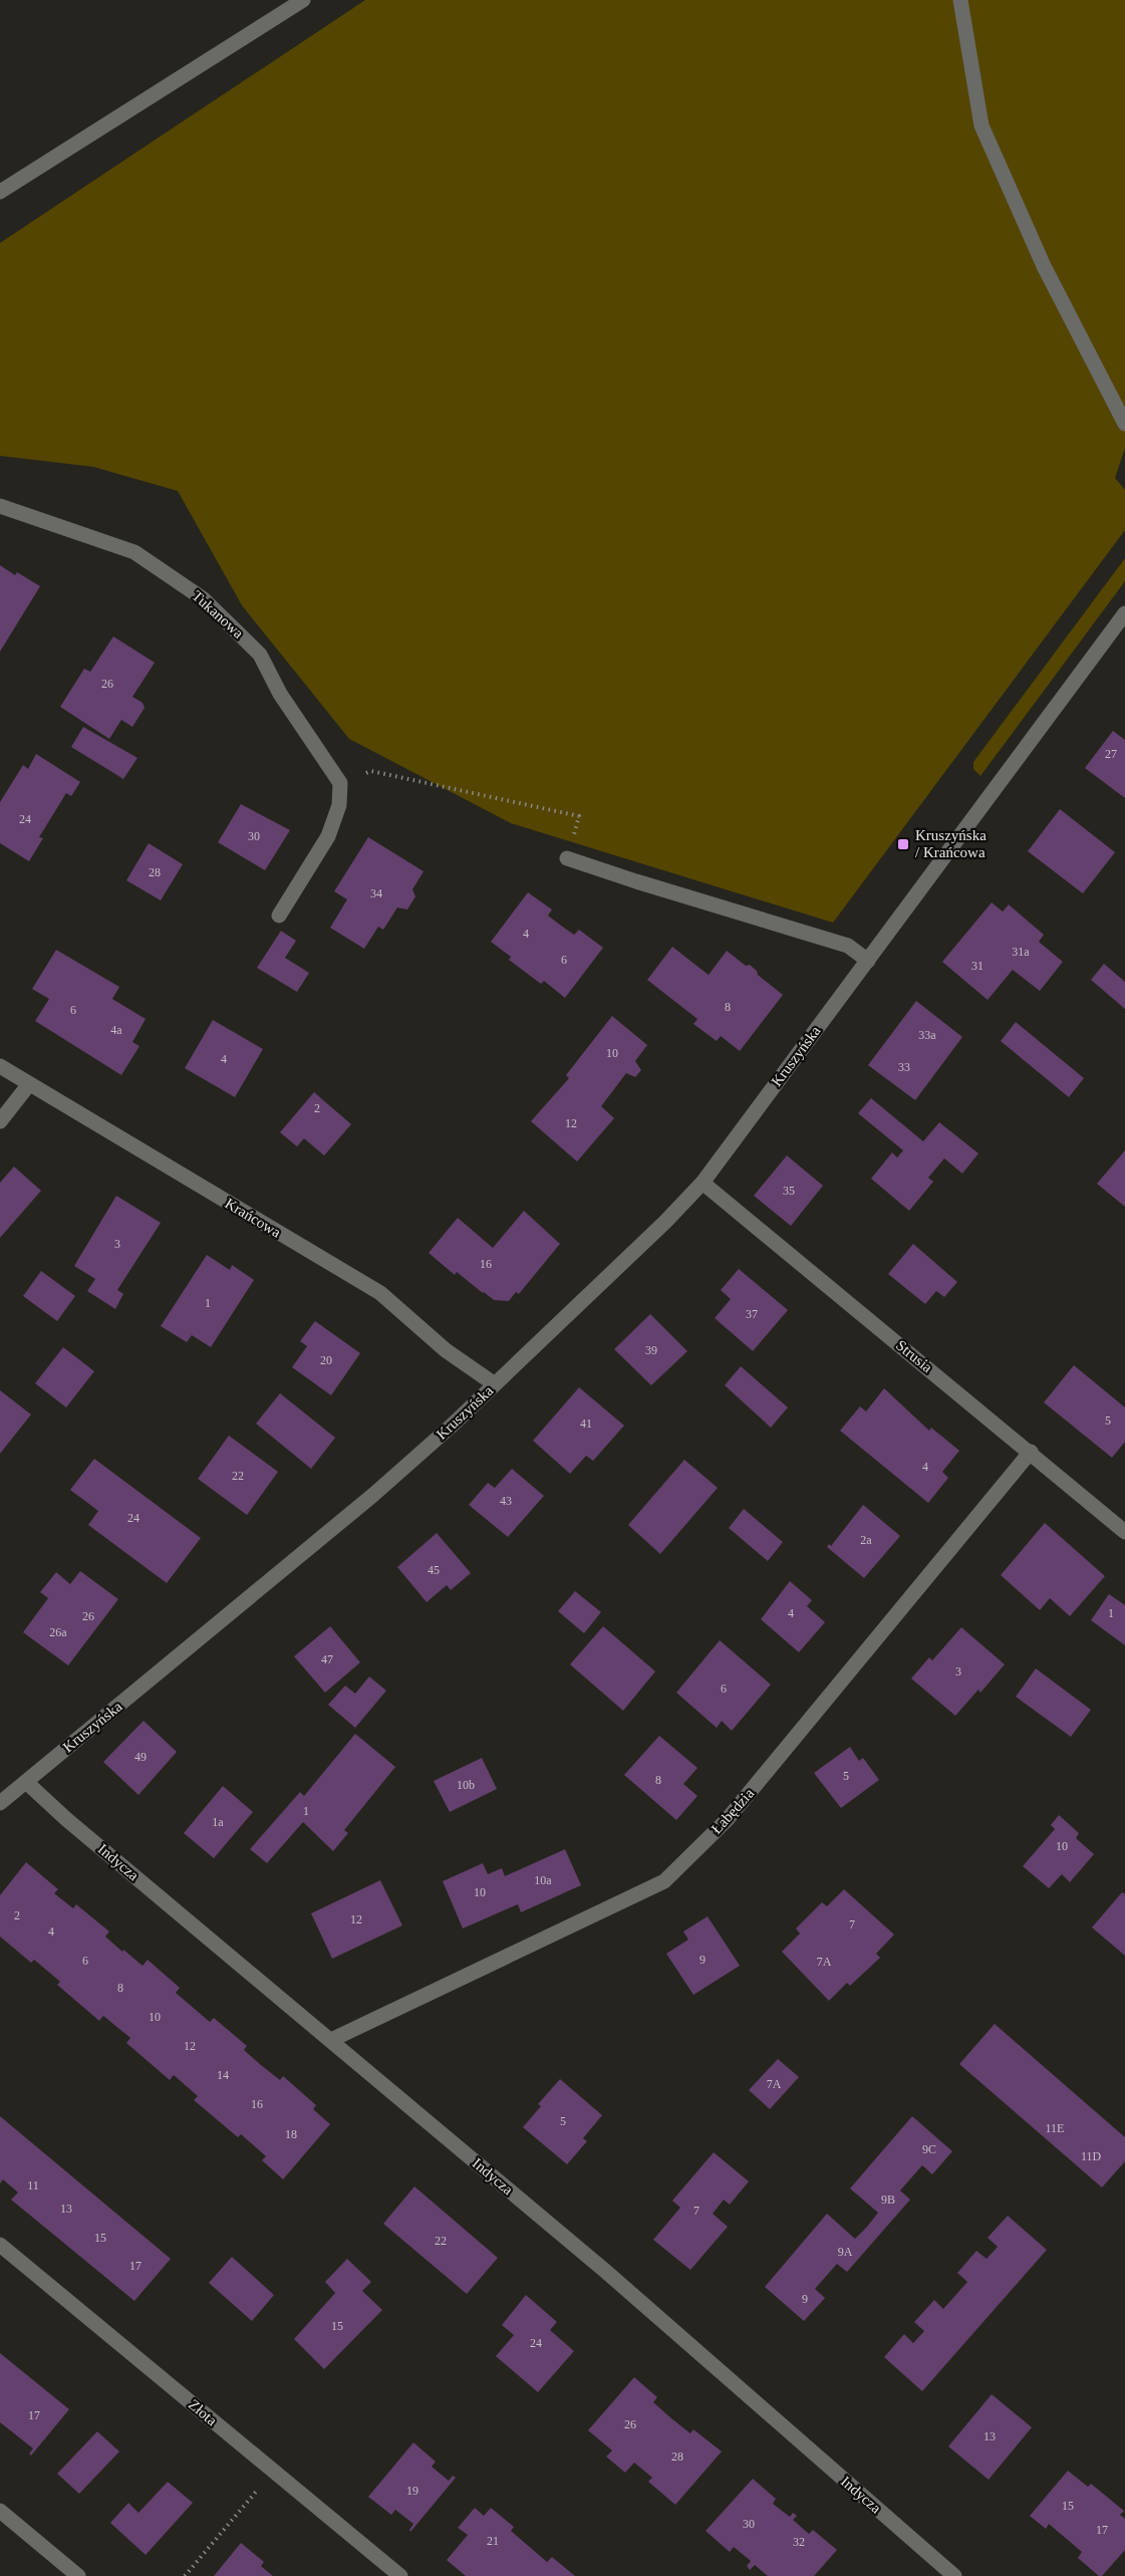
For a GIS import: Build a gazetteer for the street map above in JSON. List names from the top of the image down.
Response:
{
  "streets": {
    "street": [
      "Tukanowa",
      "Kruszyńska",
      "Krańcowa",
      "Strusia",
      "Łabędzia",
      "Indycza",
      "Złota"
    ]
  },
  "crossings": [
    ["Kruszyńska", "Krańcowa"],
    ["Kruszyńska", "Strusia"],
    ["Kruszyńska", "Indycza"],
    ["Strusia", "Łabędzia"],
    ["Łabędzia", "Indycza"]
  ],
  "places": {
    "transit": ["Kruszyńska / Krańcowa"]
  },
  "house_numbers": [
    "26",
    "27",
    "24",
    "30",
    "28",
    "34",
    "4",
    "31a",
    "6",
    "31",
    "8",
    "6",
    "4a",
    "33a",
    "10",
    "4",
    "33",
    "2",
    "12",
    "35",
    "3",
    "16",
    "1",
    "37",
    "39",
    "20",
    "5",
    "41",
    "4",
    "22",
    "43",
    "24",
    "2a",
    "45",
    "4",
    "1",
    "26",
    "26a",
    "47",
    "3",
    "6",
    "49",
    "5",
    "8",
    "10b",
    "1",
    "1a",
    "10",
    "10a",
    "10",
    "2",
    "12",
    "7",
    "4",
    "9",
    "6",
    "7A",
    "8",
    "10",
    "12",
    "14",
    "7A",
    "16",
    "5",
    "11E",
    "18",
    "9C",
    "11D",
    "11",
    "9B",
    "13",
    "7",
    "15",
    "22",
    "9A",
    "17",
    "9",
    "15",
    "24",
    "17",
    "26",
    "13",
    "28",
    "19",
    "15",
    "30",
    "17",
    "21",
    "32"
  ]
}
